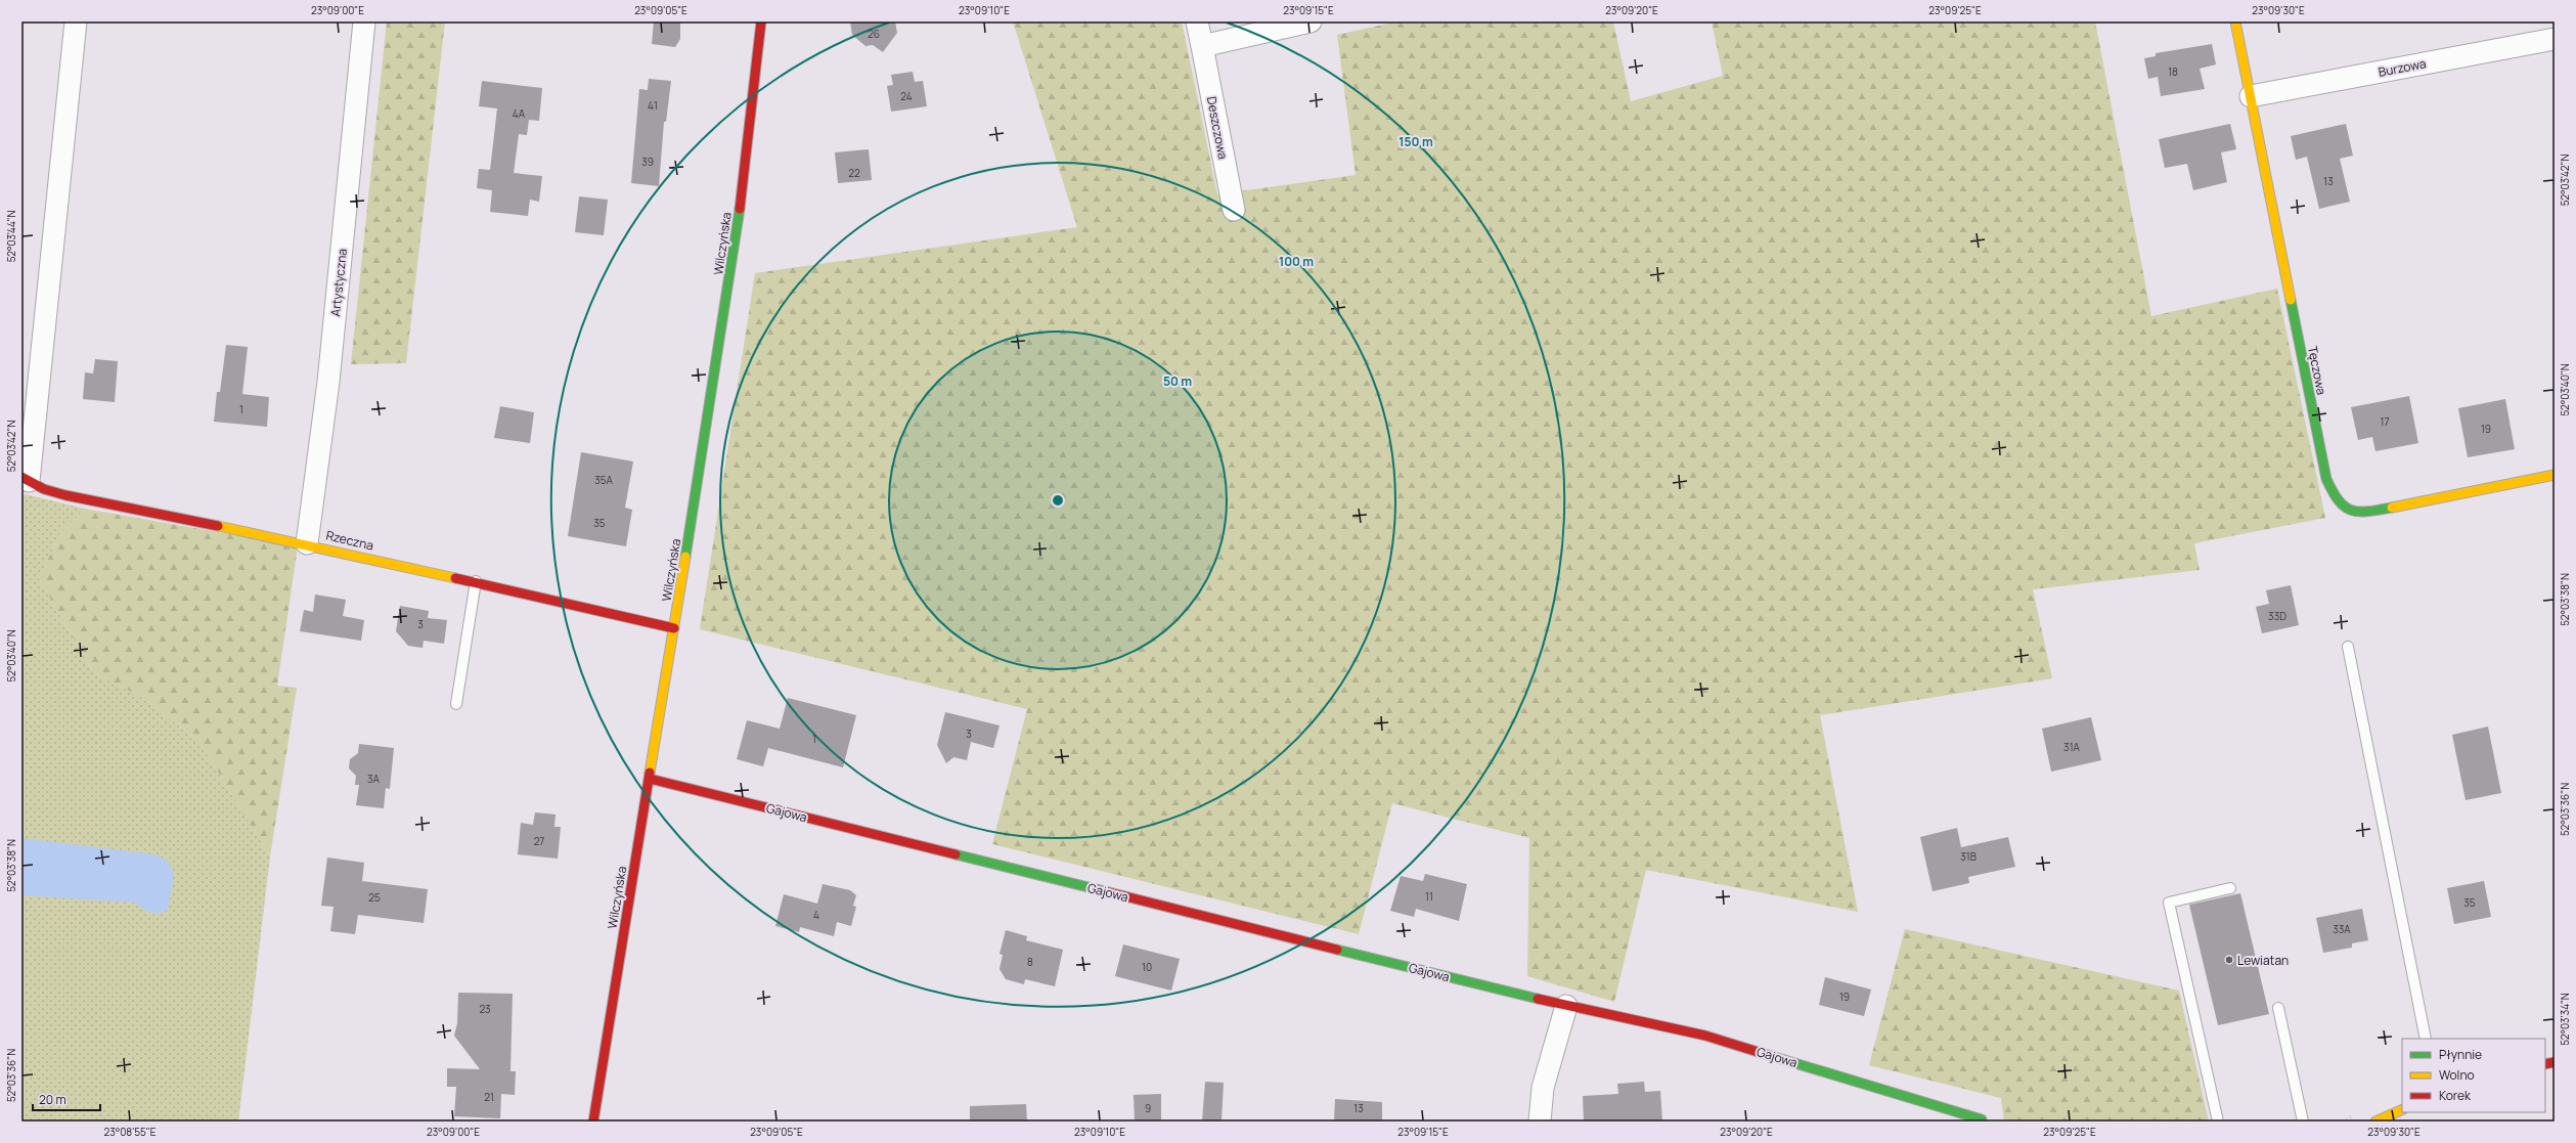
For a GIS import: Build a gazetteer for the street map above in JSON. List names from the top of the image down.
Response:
{
  "streets": {
    "street": [
      "Burzowa",
      "Deszczowa",
      "Wilczyńska",
      "Artystyczna",
      "Tęczowa",
      "Rzeczna",
      "Gajowa"
    ]
  },
  "crossings": [
    ["Burzowa", "Tęczowa"],
    ["Wilczyńska", "Rzeczna"],
    ["Wilczyńska", "Gajowa"],
    ["Artystyczna", "Rzeczna"]
  ],
  "places": ["Lewiatan"],
  "house_numbers": [
    "26",
    "18",
    "24",
    "41",
    "4A",
    "39",
    "22",
    "13",
    "1",
    "17",
    "19",
    "35A",
    "35",
    "33D",
    "3",
    "3",
    "1",
    "31A",
    "3A",
    "27",
    "31B",
    "11",
    "25",
    "35",
    "4",
    "33A",
    "8",
    "10",
    "19",
    "23",
    "21",
    "9",
    "13"
  ],
  "legend": ["Płynnie", "Wolno", "Korek"],
  "scale_bar": "20 m",
  "coordinates": [
    "23°09'00\"E",
    "23°09'05\"E",
    "23°09'10\"E",
    "23°09'15\"E",
    "23°09'20\"E",
    "23°09'25\"E",
    "23°09'30\"E",
    "52°03'42\"N",
    "52°03'44\"N",
    "52°03'40\"N",
    "52°03'38\"N",
    "52°03'36\"N",
    "52°03'34\"N",
    "23°08'55\"E"
  ],
  "rings": ["150 m", "100 m", "50 m"]
}
